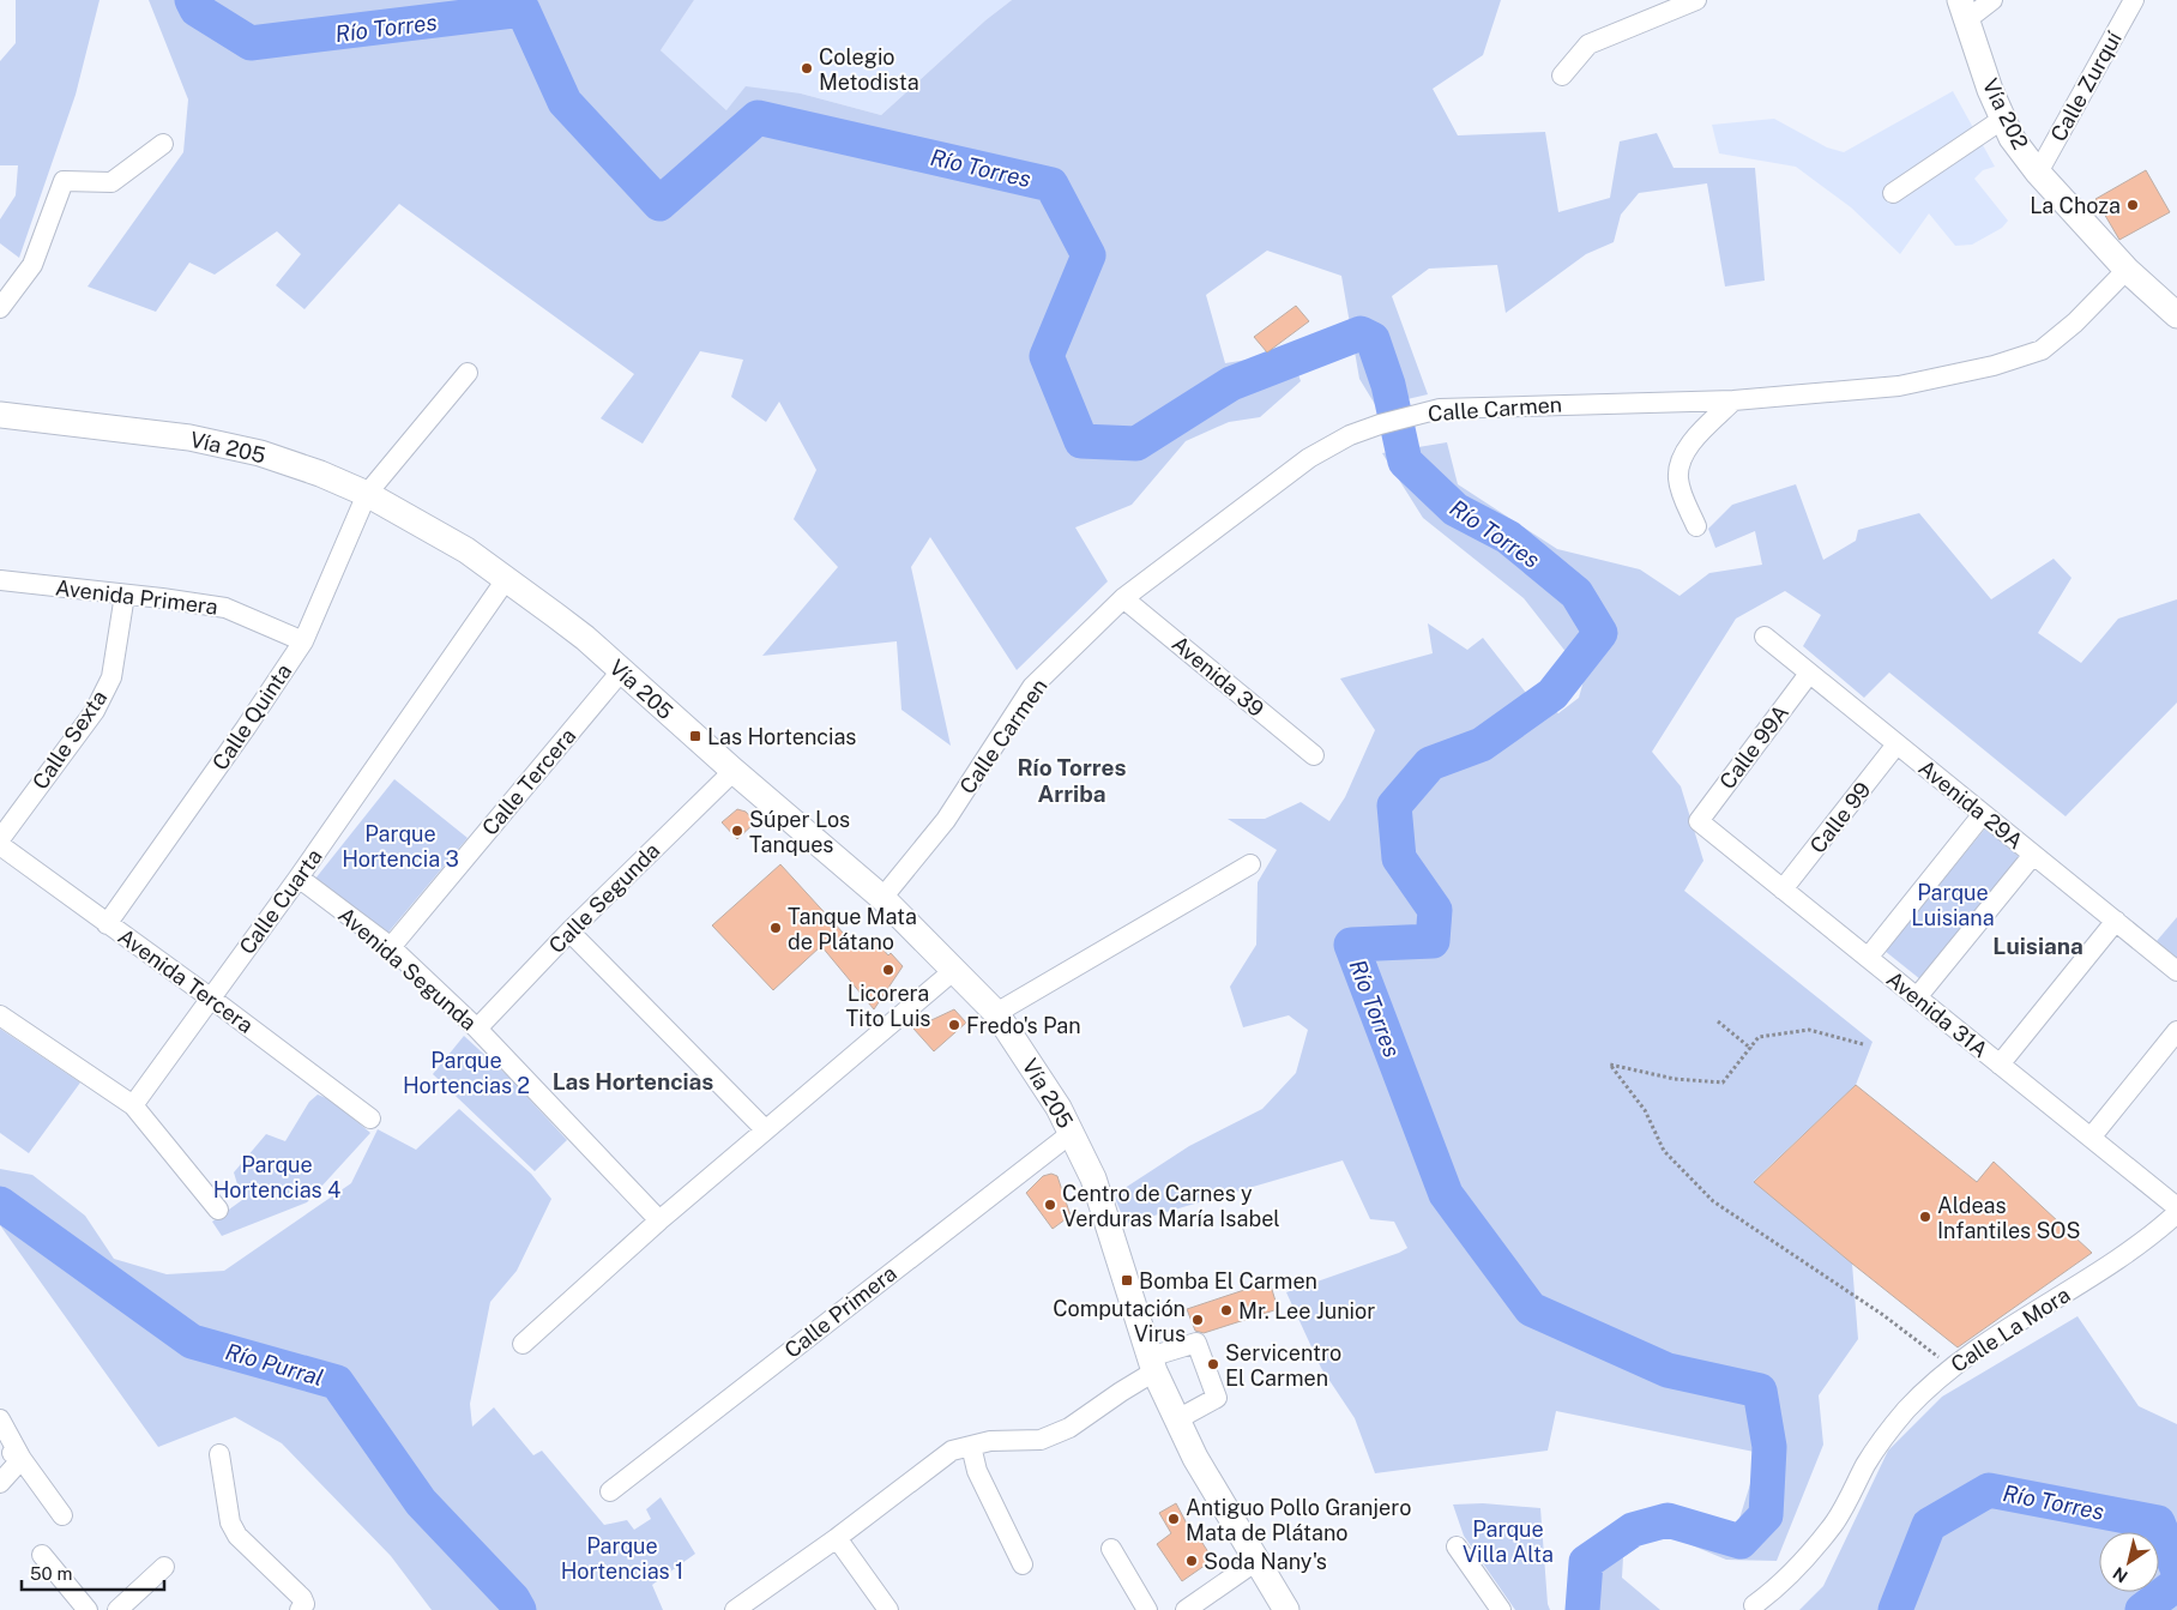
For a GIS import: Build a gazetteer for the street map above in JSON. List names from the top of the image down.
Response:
{
  "streets": {
    "main road": ["Vía 202", "Vía 205"],
    "street": [
      "Calle Zurquí",
      "Calle Carmen",
      "Avenida Primera",
      "Avenida 39",
      "Calle Quinta",
      "Calle Sexta",
      "Calle 99A",
      "Calle Tercera",
      "Avenida 29A",
      "Calle 99",
      "Calle Segunda",
      "Calle Cuarta",
      "Avenida Segunda",
      "Avenida Tercera",
      "Avenida 31A",
      "Calle Primera",
      "Calle La Mora"
    ]
  },
  "crossings": [
    ["Calle Zurquí", "Vía 202"],
    ["Vía 202", "Calle Carmen"],
    ["Calle Carmen", "Vía 205"],
    ["Calle Carmen", "Avenida 39"],
    ["Vía 205", "Calle Quinta"],
    ["Vía 205", "Calle Tercera"],
    ["Vía 205", "Calle Segunda"],
    ["Vía 205", "Calle Cuarta"],
    ["Vía 205", "Calle Primera"],
    ["Avenida Primera", "Calle Quinta"],
    ["Avenida Primera", "Calle Sexta"],
    ["Calle Quinta", "Avenida Tercera"],
    ["Calle 99A", "Avenida 29A"],
    ["Calle 99A", "Avenida 31A"],
    ["Calle Tercera", "Avenida Segunda"],
    ["Avenida 29A", "Calle 99"],
    ["Calle 99", "Avenida 31A"],
    ["Calle Segunda", "Avenida Segunda"],
    ["Calle Cuarta", "Avenida Segunda"],
    ["Calle Cuarta", "Avenida Tercera"]
  ],
  "districts": ["Río Torres Arriba", "Luisiana", "Las Hortencias"],
  "water": ["Río Torres", "Río Purral"],
  "parks": [
    "Parque Hortencia 3",
    "Parque Luisiana",
    "Parque Hortencias 2",
    "Parque Hortencias 4",
    "Parque Villa Alta",
    "Parque Hortencias 1"
  ],
  "places": {
    "other": [
      "Colegio Metodista",
      "La Choza",
      "Súper Los Tanques",
      "Tanque Mata de Plátano",
      "Licorera Tito Luis",
      "Fredo's Pan",
      "Centro de Carnes y Verduras María Isabel",
      "Aldeas Infantiles SOS",
      "Mr. Lee Junior",
      "Computación Virus",
      "Servicentro El Carmen",
      "Antiguo Pollo Granjero Mata de Plátano",
      "Soda Nany's"
    ],
    "transit": ["Las Hortencias", "Bomba El Carmen"]
  },
  "scale_bar": "50 m",
  "north": "bottom left"
}
